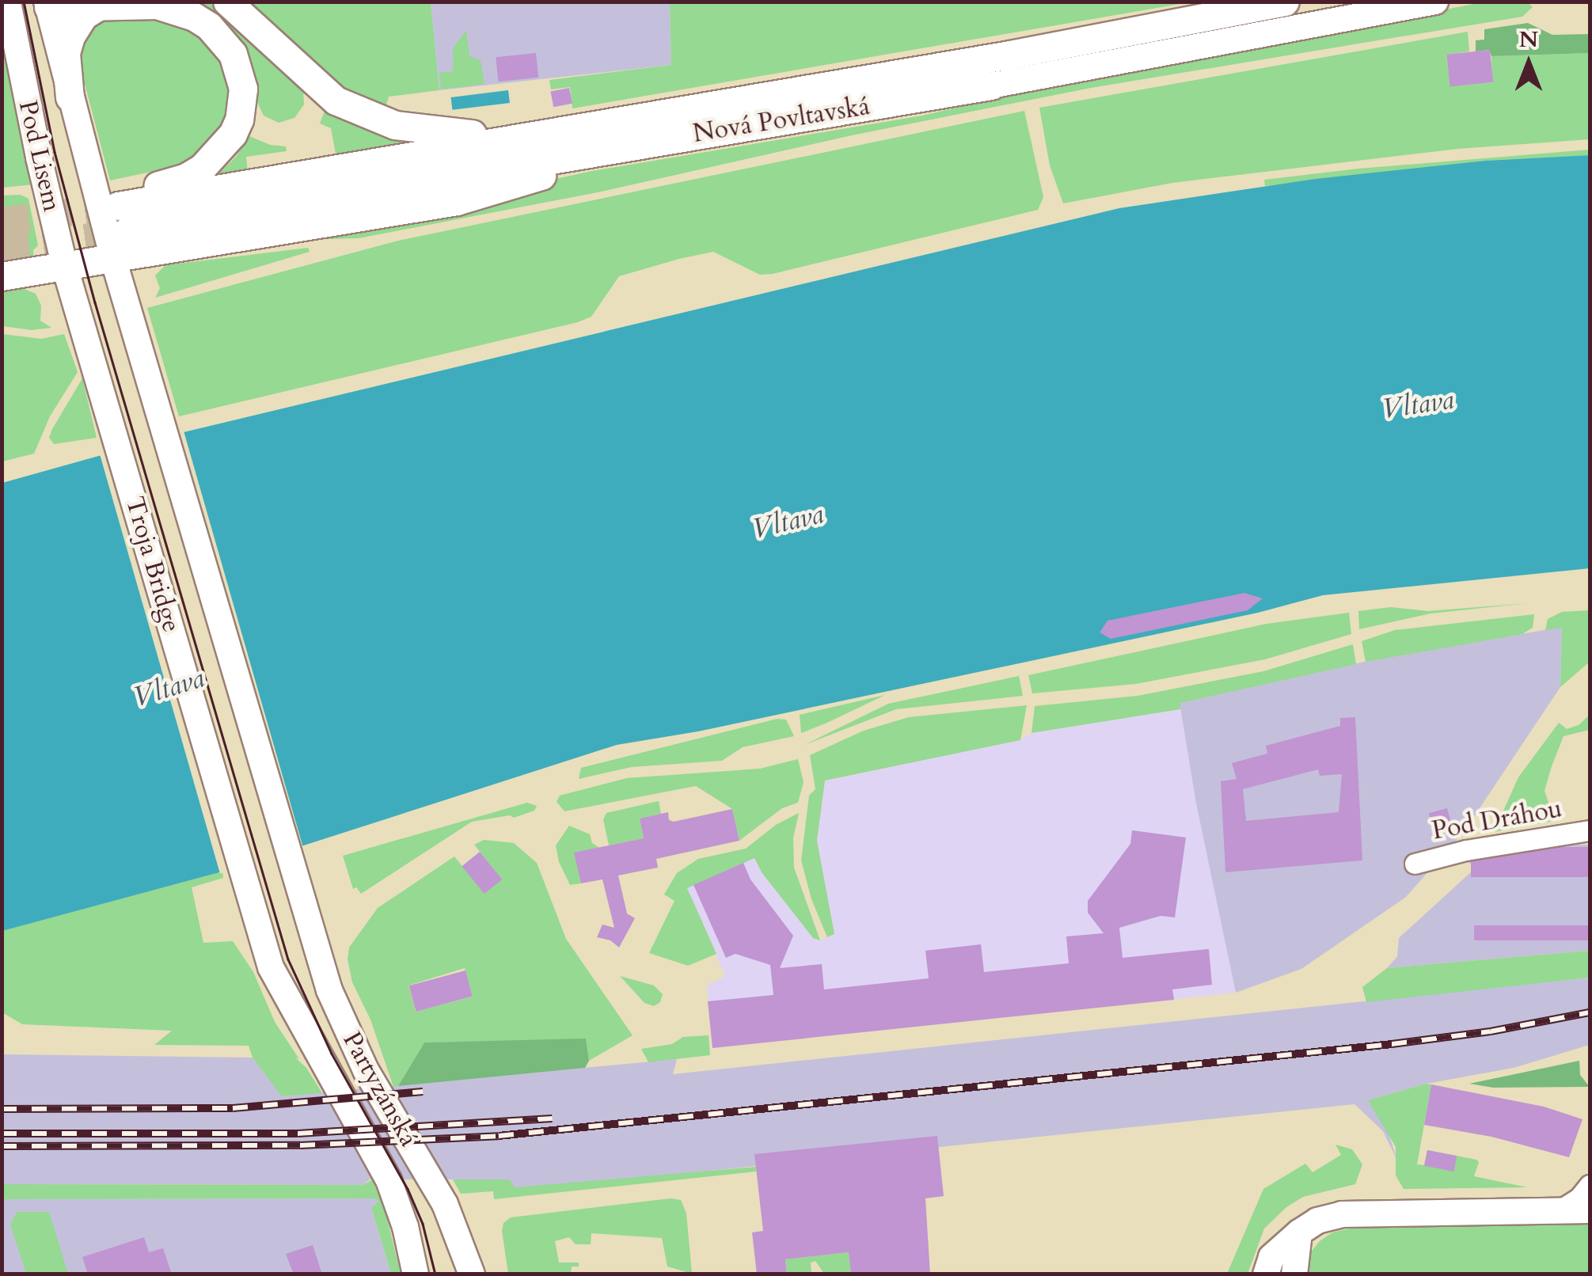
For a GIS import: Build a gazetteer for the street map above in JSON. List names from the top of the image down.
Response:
{
  "streets": {
    "highway": ["Nová Povltavská"],
    "main road": ["Pod Lisem", "Troja Bridge", "Partyzánská"],
    "street": ["Pod Dráhou"]
  },
  "crossings": [
    ["Pod Lisem", "Troja Bridge"],
    ["Troja Bridge", "Partyzánská"]
  ],
  "water": ["Vltava"],
  "north": "top"
}
